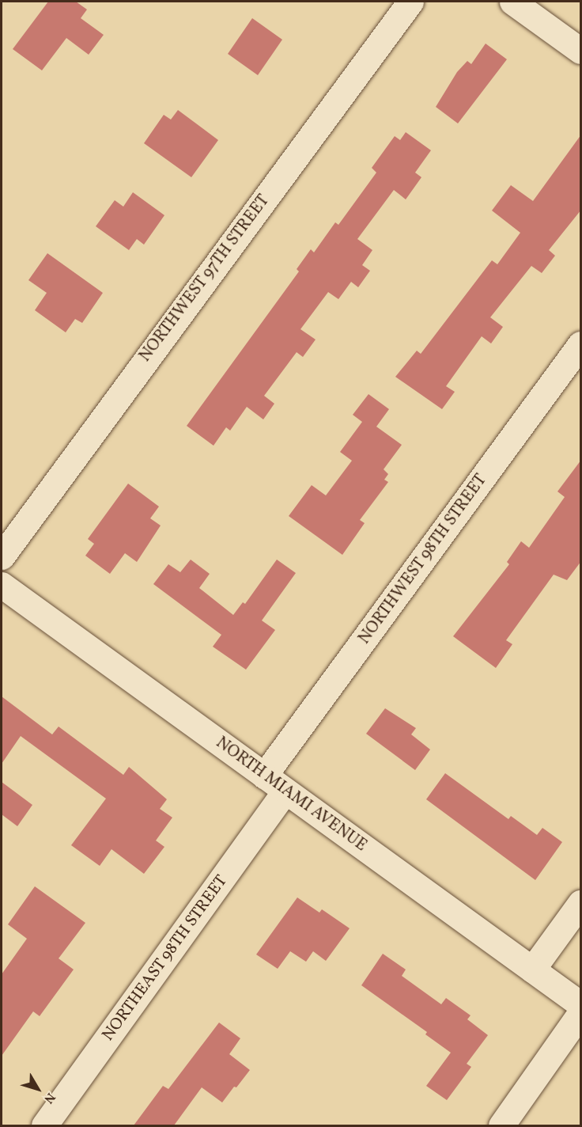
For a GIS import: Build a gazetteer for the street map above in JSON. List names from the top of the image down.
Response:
{
  "streets": {
    "street": [
      "NORTHWEST 97TH STREET",
      "NORTHWEST 98TH STREET",
      "NORTH MIAMI AVENUE",
      "NORTHEAST 98TH STREET"
    ]
  },
  "crossings": [
    ["NORTHWEST 98TH STREET", "NORTH MIAMI AVENUE"],
    ["NORTH MIAMI AVENUE", "NORTHEAST 98TH STREET"]
  ],
  "north": "bottom right"
}
